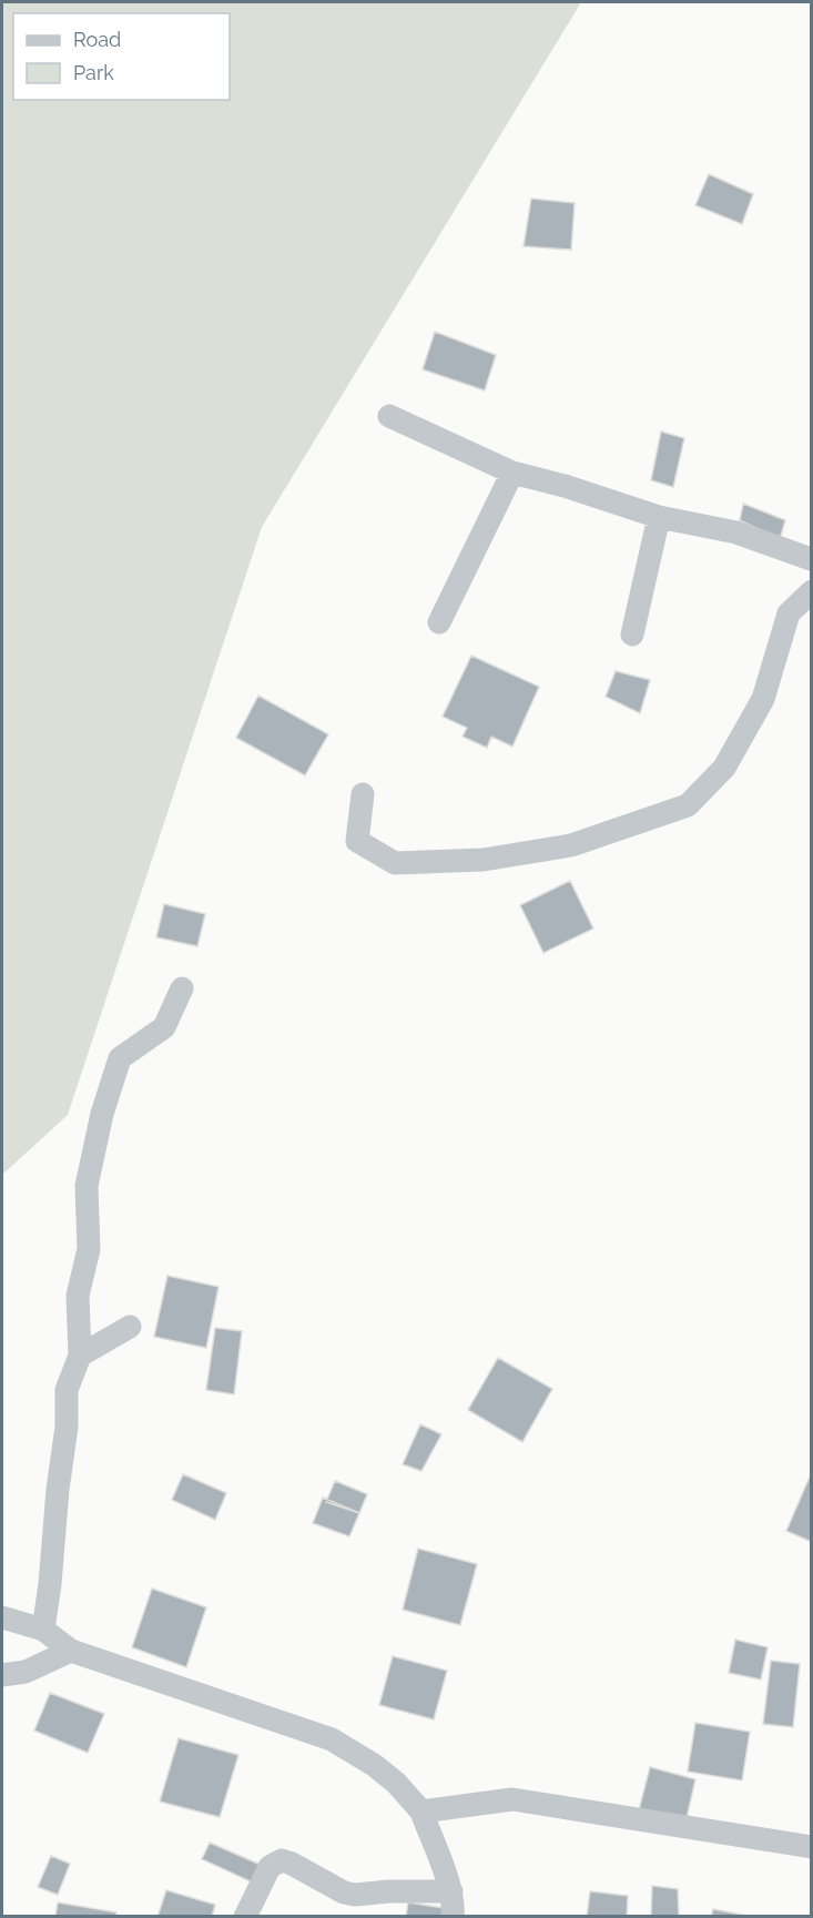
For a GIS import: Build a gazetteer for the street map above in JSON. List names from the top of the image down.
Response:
{
  "legend": ["Road", "Park"]
}
